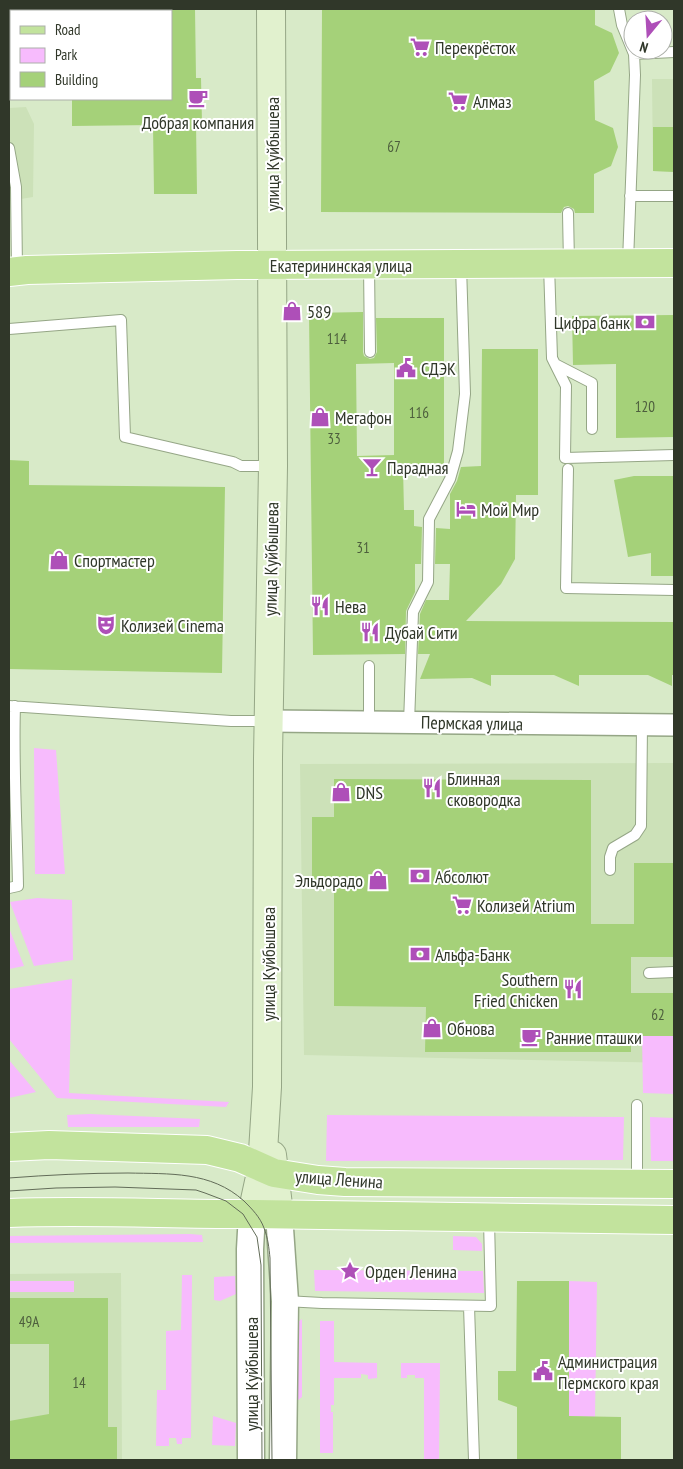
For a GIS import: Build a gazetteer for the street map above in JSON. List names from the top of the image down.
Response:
{
  "streets": {
    "main road": ["улица Куйбышева", "Екатерининская улица", "улица Ленина"],
    "street": ["Пермская улица"]
  },
  "crossings": [
    ["улица Куйбышева", "Екатерининская улица"],
    ["улица Куйбышева", "Пермская улица"],
    ["улица Куйбышева", "улица Ленина"]
  ],
  "places": {
    "supermarket": ["Перекрёсток", "Алмаз", "Колизей Atrium"],
    "cafe": ["Добрая компания", "Ранние пташки"],
    "shop": [
      "589",
      "Мегафон",
      "Спортмастер",
      "DNS",
      "Эльдорадо",
      "Обнова"
    ],
    "bank": ["Цифра банк", "Абсолют", "Альфа-Банк"],
    "public building": ["СДЭК", "Администрация Пермского края"],
    "bar": ["Парадная"],
    "hotel": ["Мой Мир"],
    "restaurant": [
      "Нева",
      "Дубай Сити",
      "Блинная сковородка",
      "Southern Fried Chicken"
    ],
    "theatre": ["Колизей Cinema"],
    "place": ["Орден Ленина"]
  },
  "house_numbers": [
    "67",
    "114",
    "120",
    "116",
    "33",
    "31",
    "62",
    "49А",
    "14"
  ],
  "legend": ["Road", "Park", "Building"],
  "north": "bottom"
}
